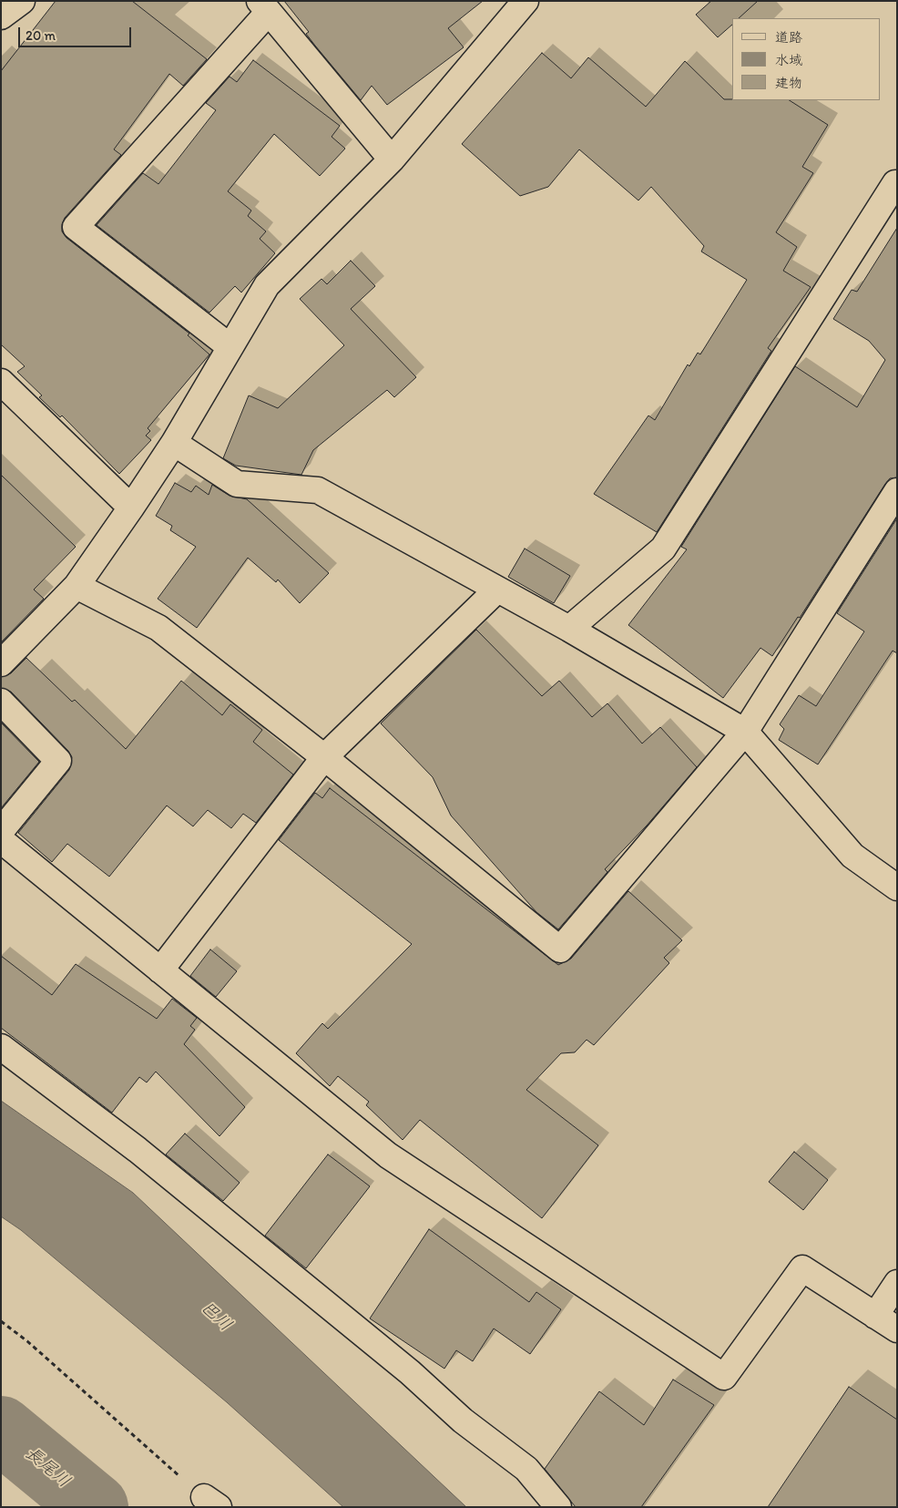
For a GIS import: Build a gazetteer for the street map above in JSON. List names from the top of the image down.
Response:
{
  "water": ["巴川", "長尾川"],
  "legend": ["道路", "水域", "建物"],
  "scale_bar": "20 m"
}
